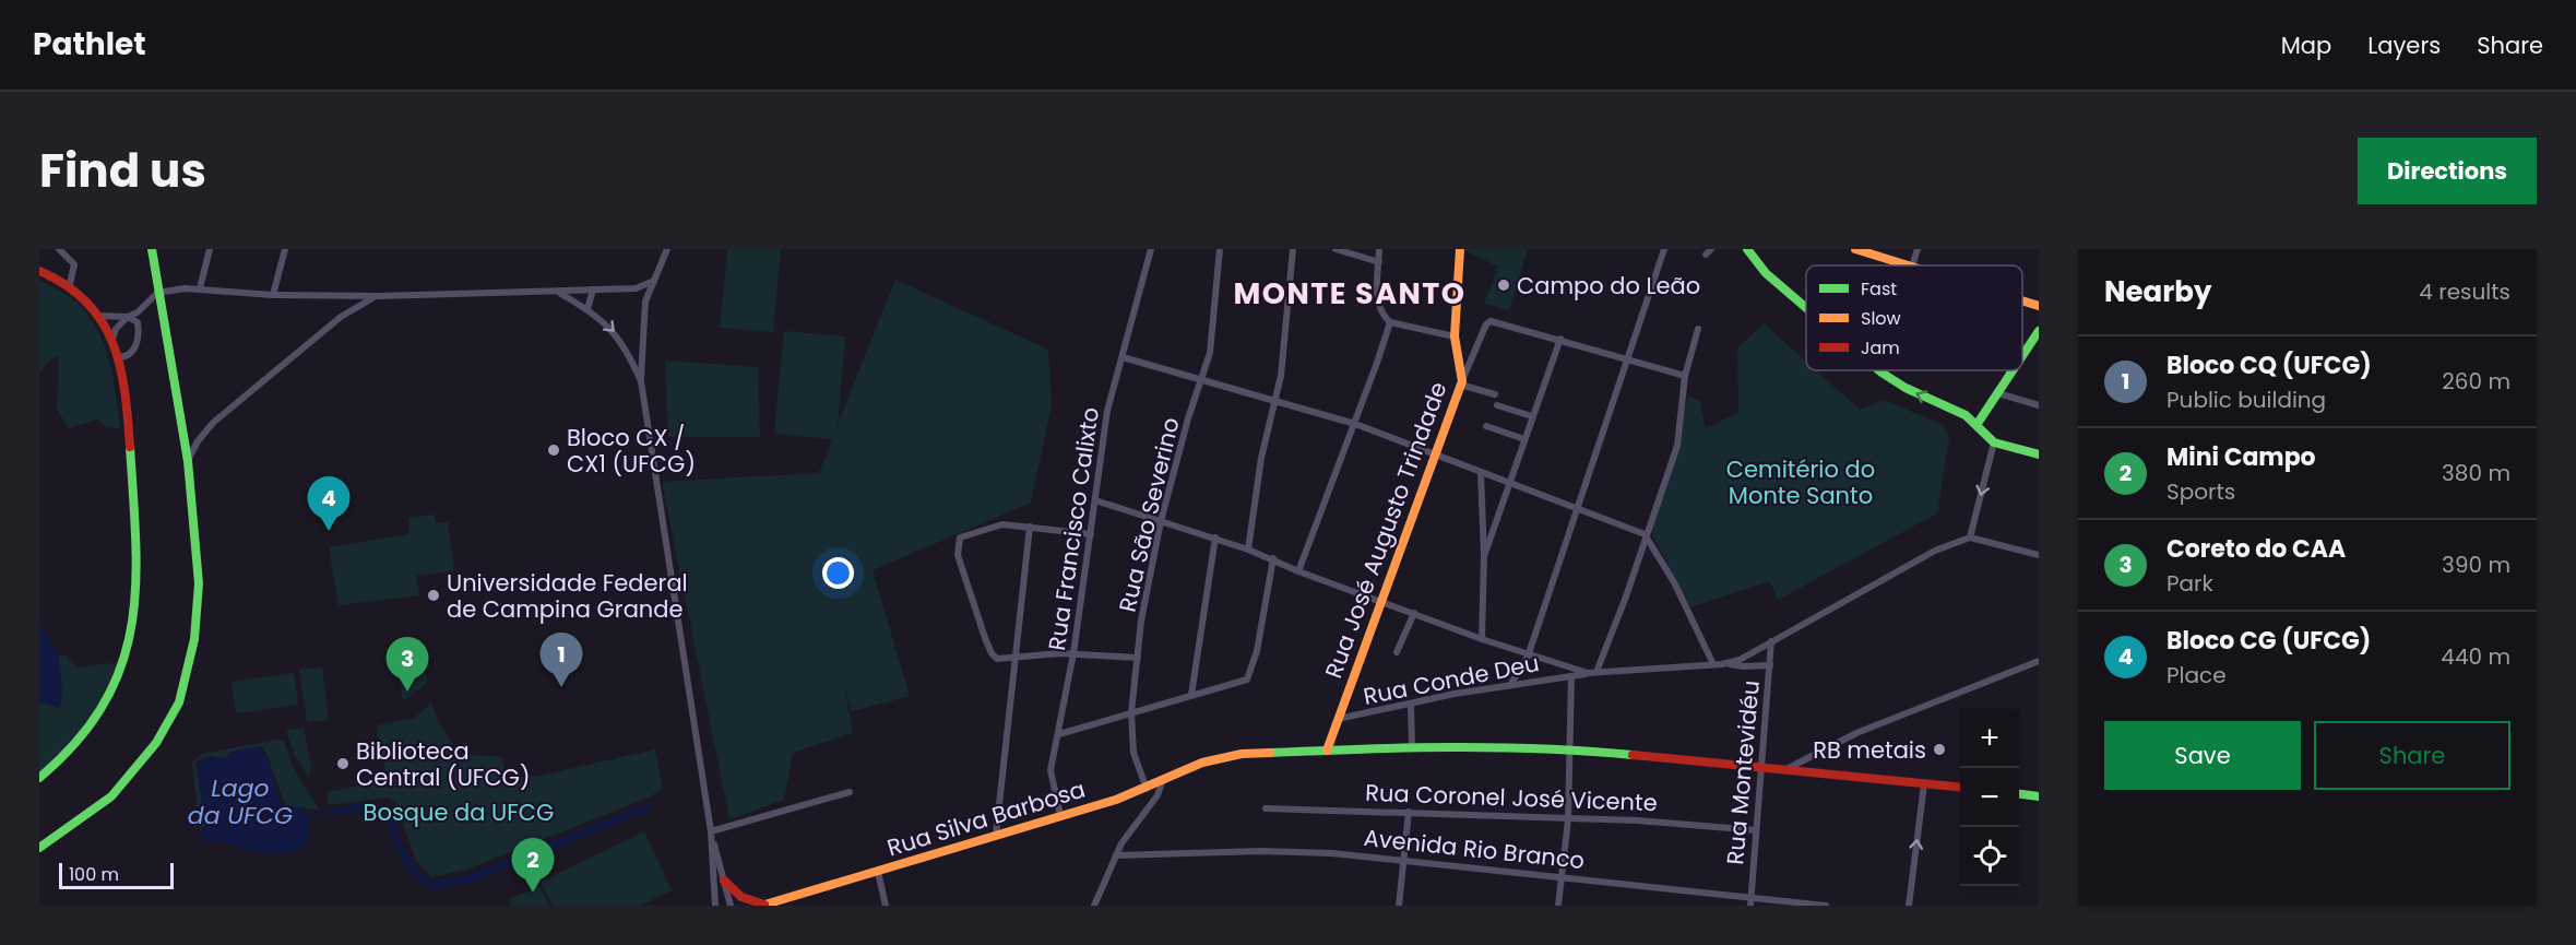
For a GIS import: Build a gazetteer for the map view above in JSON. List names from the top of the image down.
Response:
{
  "streets": {
    "street": [
      "Rua São Severino",
      "Rua Francisco Calixto",
      "Rua José Augusto Trindade",
      "Rua Conde Deu",
      "Rua Montevidéu",
      "Rua Coronel José Vicente",
      "Rua Silva Barbosa",
      "Avenida Rio Branco"
    ]
  },
  "crossings": [
    ["Rua São Severino", "Rua Silva Barbosa"],
    ["Rua Francisco Calixto", "Rua Silva Barbosa"],
    ["Rua José Augusto Trindade", "Rua Conde Deu"],
    ["Rua José Augusto Trindade", "Rua Silva Barbosa"],
    ["Rua Montevidéu", "Rua Coronel José Vicente"],
    ["Rua Montevidéu", "Avenida Rio Branco"]
  ],
  "districts": ["MONTE SANTO"],
  "water": ["Lago da UFCG"],
  "parks": ["Cemitério do Monte Santo", "Bosque da UFCG"],
  "places": [
    "Campo do Leão",
    "Bloco CX / CX1 (UFCG)",
    "Universidade Federal de Campina Grande",
    "RB metais",
    "Biblioteca Central (UFCG)"
  ],
  "legend": ["Fast", "Slow", "Jam"],
  "scale_bar": "100 m",
  "page": {
    "header": "Pathlet",
    "nav": ["Map", "Layers", "Share"],
    "title": "Find us",
    "buttons": [
      "Directions",
      ["Save", "Share"]
    ],
    "heading": ["Nearby", "4 results"],
    "list": [
      {
        "mark": "1",
        "name": "Bloco CQ (UFCG)",
        "note": "Public building",
        "value": "260 m"
      },
      {
        "mark": "2",
        "name": "Mini Campo",
        "note": "Sports",
        "value": "380 m"
      },
      {
        "mark": "3",
        "name": "Coreto do CAA",
        "note": "Park",
        "value": "390 m"
      },
      {
        "mark": "4",
        "name": "Bloco CG (UFCG)",
        "note": "Place",
        "value": "440 m"
      }
    ],
    "pins": [
      "4",
      "1",
      "3",
      "2"
    ],
    "map_buttons": ["+", "−"],
    "scale": "100 m"
  }
}
